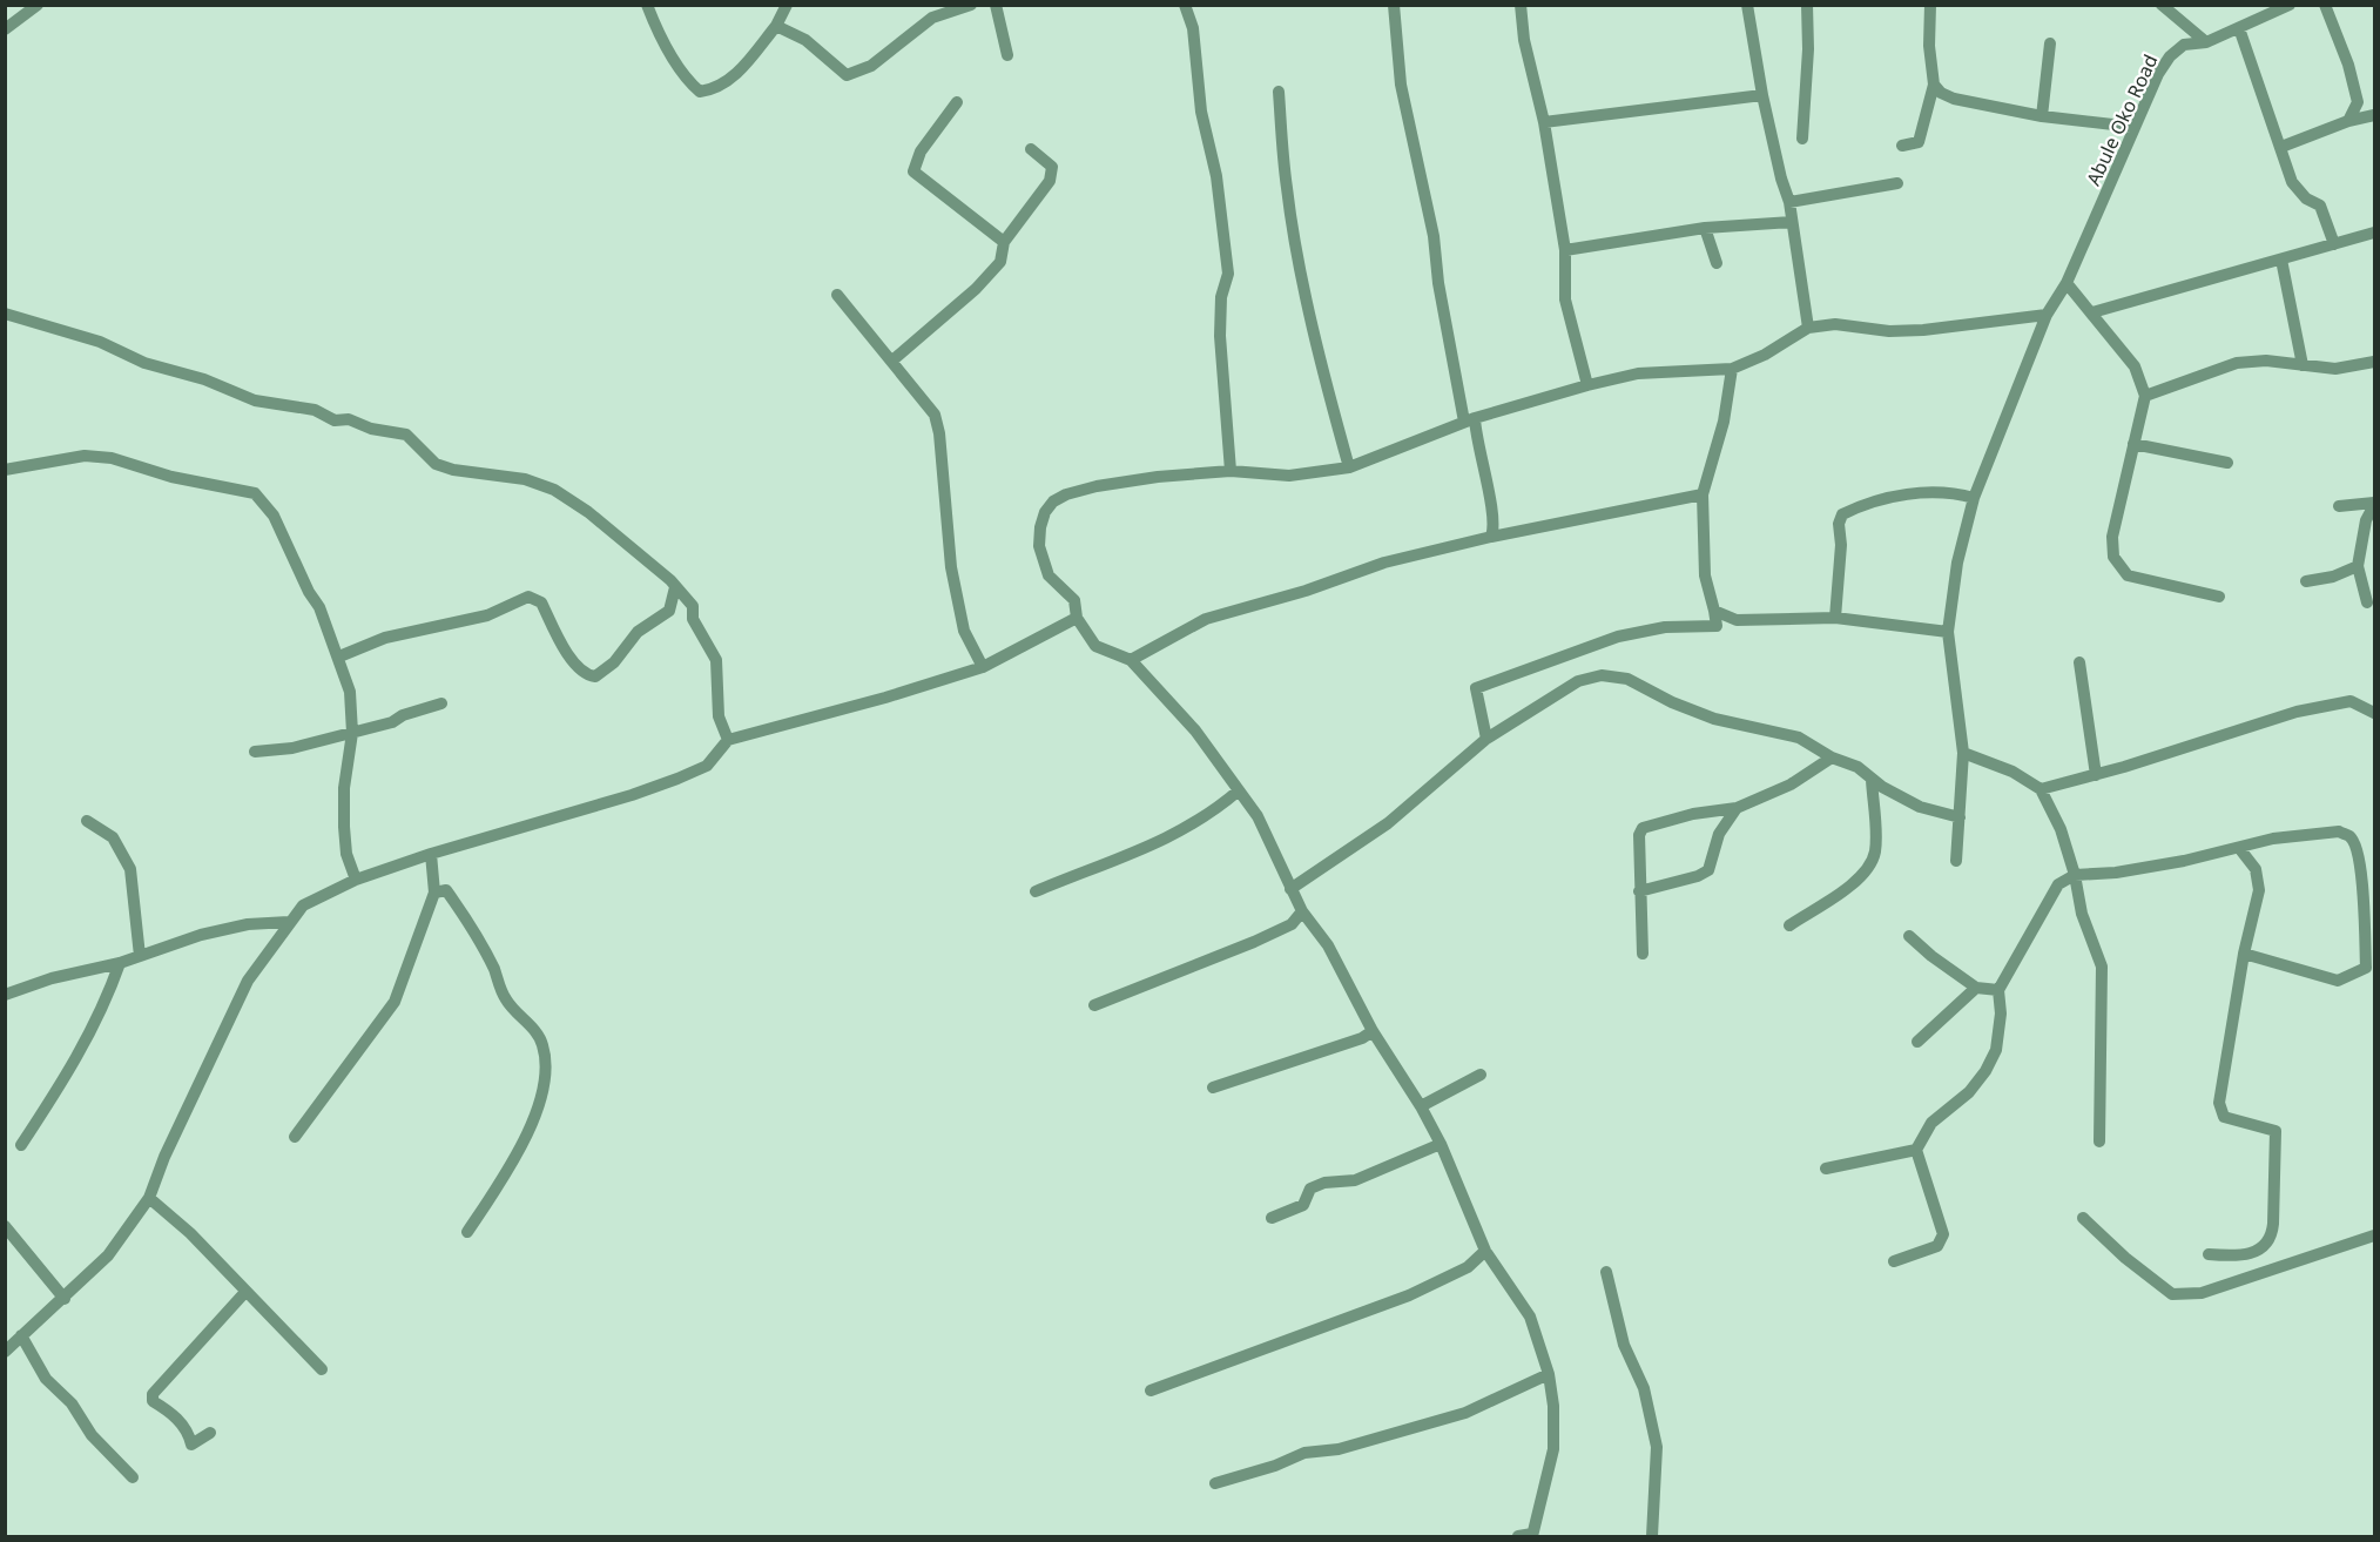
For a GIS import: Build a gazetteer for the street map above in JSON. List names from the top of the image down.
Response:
{
  "streets": {
    "street": ["Abule Oko Road"]
  }
}
